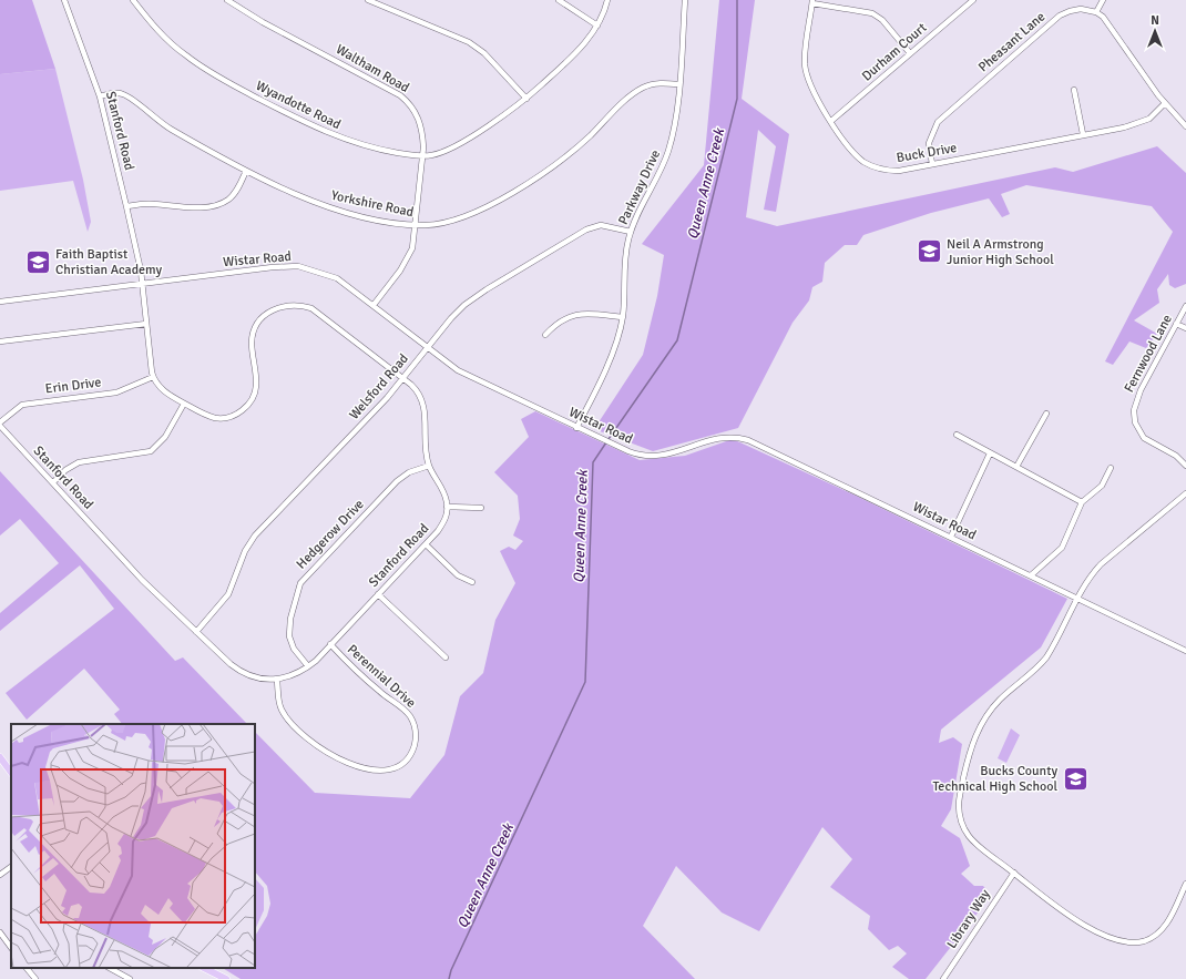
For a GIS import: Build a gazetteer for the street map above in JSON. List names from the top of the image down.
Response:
{
  "streets": {
    "street": [
      "Pheasant Lane",
      "Durham Court",
      "Waltham Road",
      "Wyandotte Road",
      "Stanford Road",
      "Buck Drive",
      "Parkway Drive",
      "Yorkshire Road",
      "Wistar Road",
      "Fernwood Lane",
      "Erin Drive",
      "Welsford Road",
      "Hedgerow Drive",
      "Perennial Drive",
      "Library Way"
    ]
  },
  "crossings": [
    ["Pheasant Lane", "Buck Drive"],
    ["Durham Court", "Buck Drive"],
    ["Waltham Road", "Wyandotte Road"],
    ["Waltham Road", "Yorkshire Road"],
    ["Waltham Road", "Wistar Road"],
    ["Stanford Road", "Yorkshire Road"],
    ["Stanford Road", "Wistar Road"],
    ["Stanford Road", "Erin Drive"],
    ["Stanford Road", "Welsford Road"],
    ["Stanford Road", "Hedgerow Drive"],
    ["Stanford Road", "Perennial Drive"],
    ["Parkway Drive", "Yorkshire Road"],
    ["Parkway Drive", "Wistar Road"],
    ["Parkway Drive", "Welsford Road"],
    ["Wistar Road", "Welsford Road"]
  ],
  "water": ["Queen Anne Creek"],
  "places": {
    "school or university": ["Neil A Armstrong Junior High School", "Faith Baptist Christian Academy", "Bucks County Technical High School"]
  },
  "north": "top"
}
